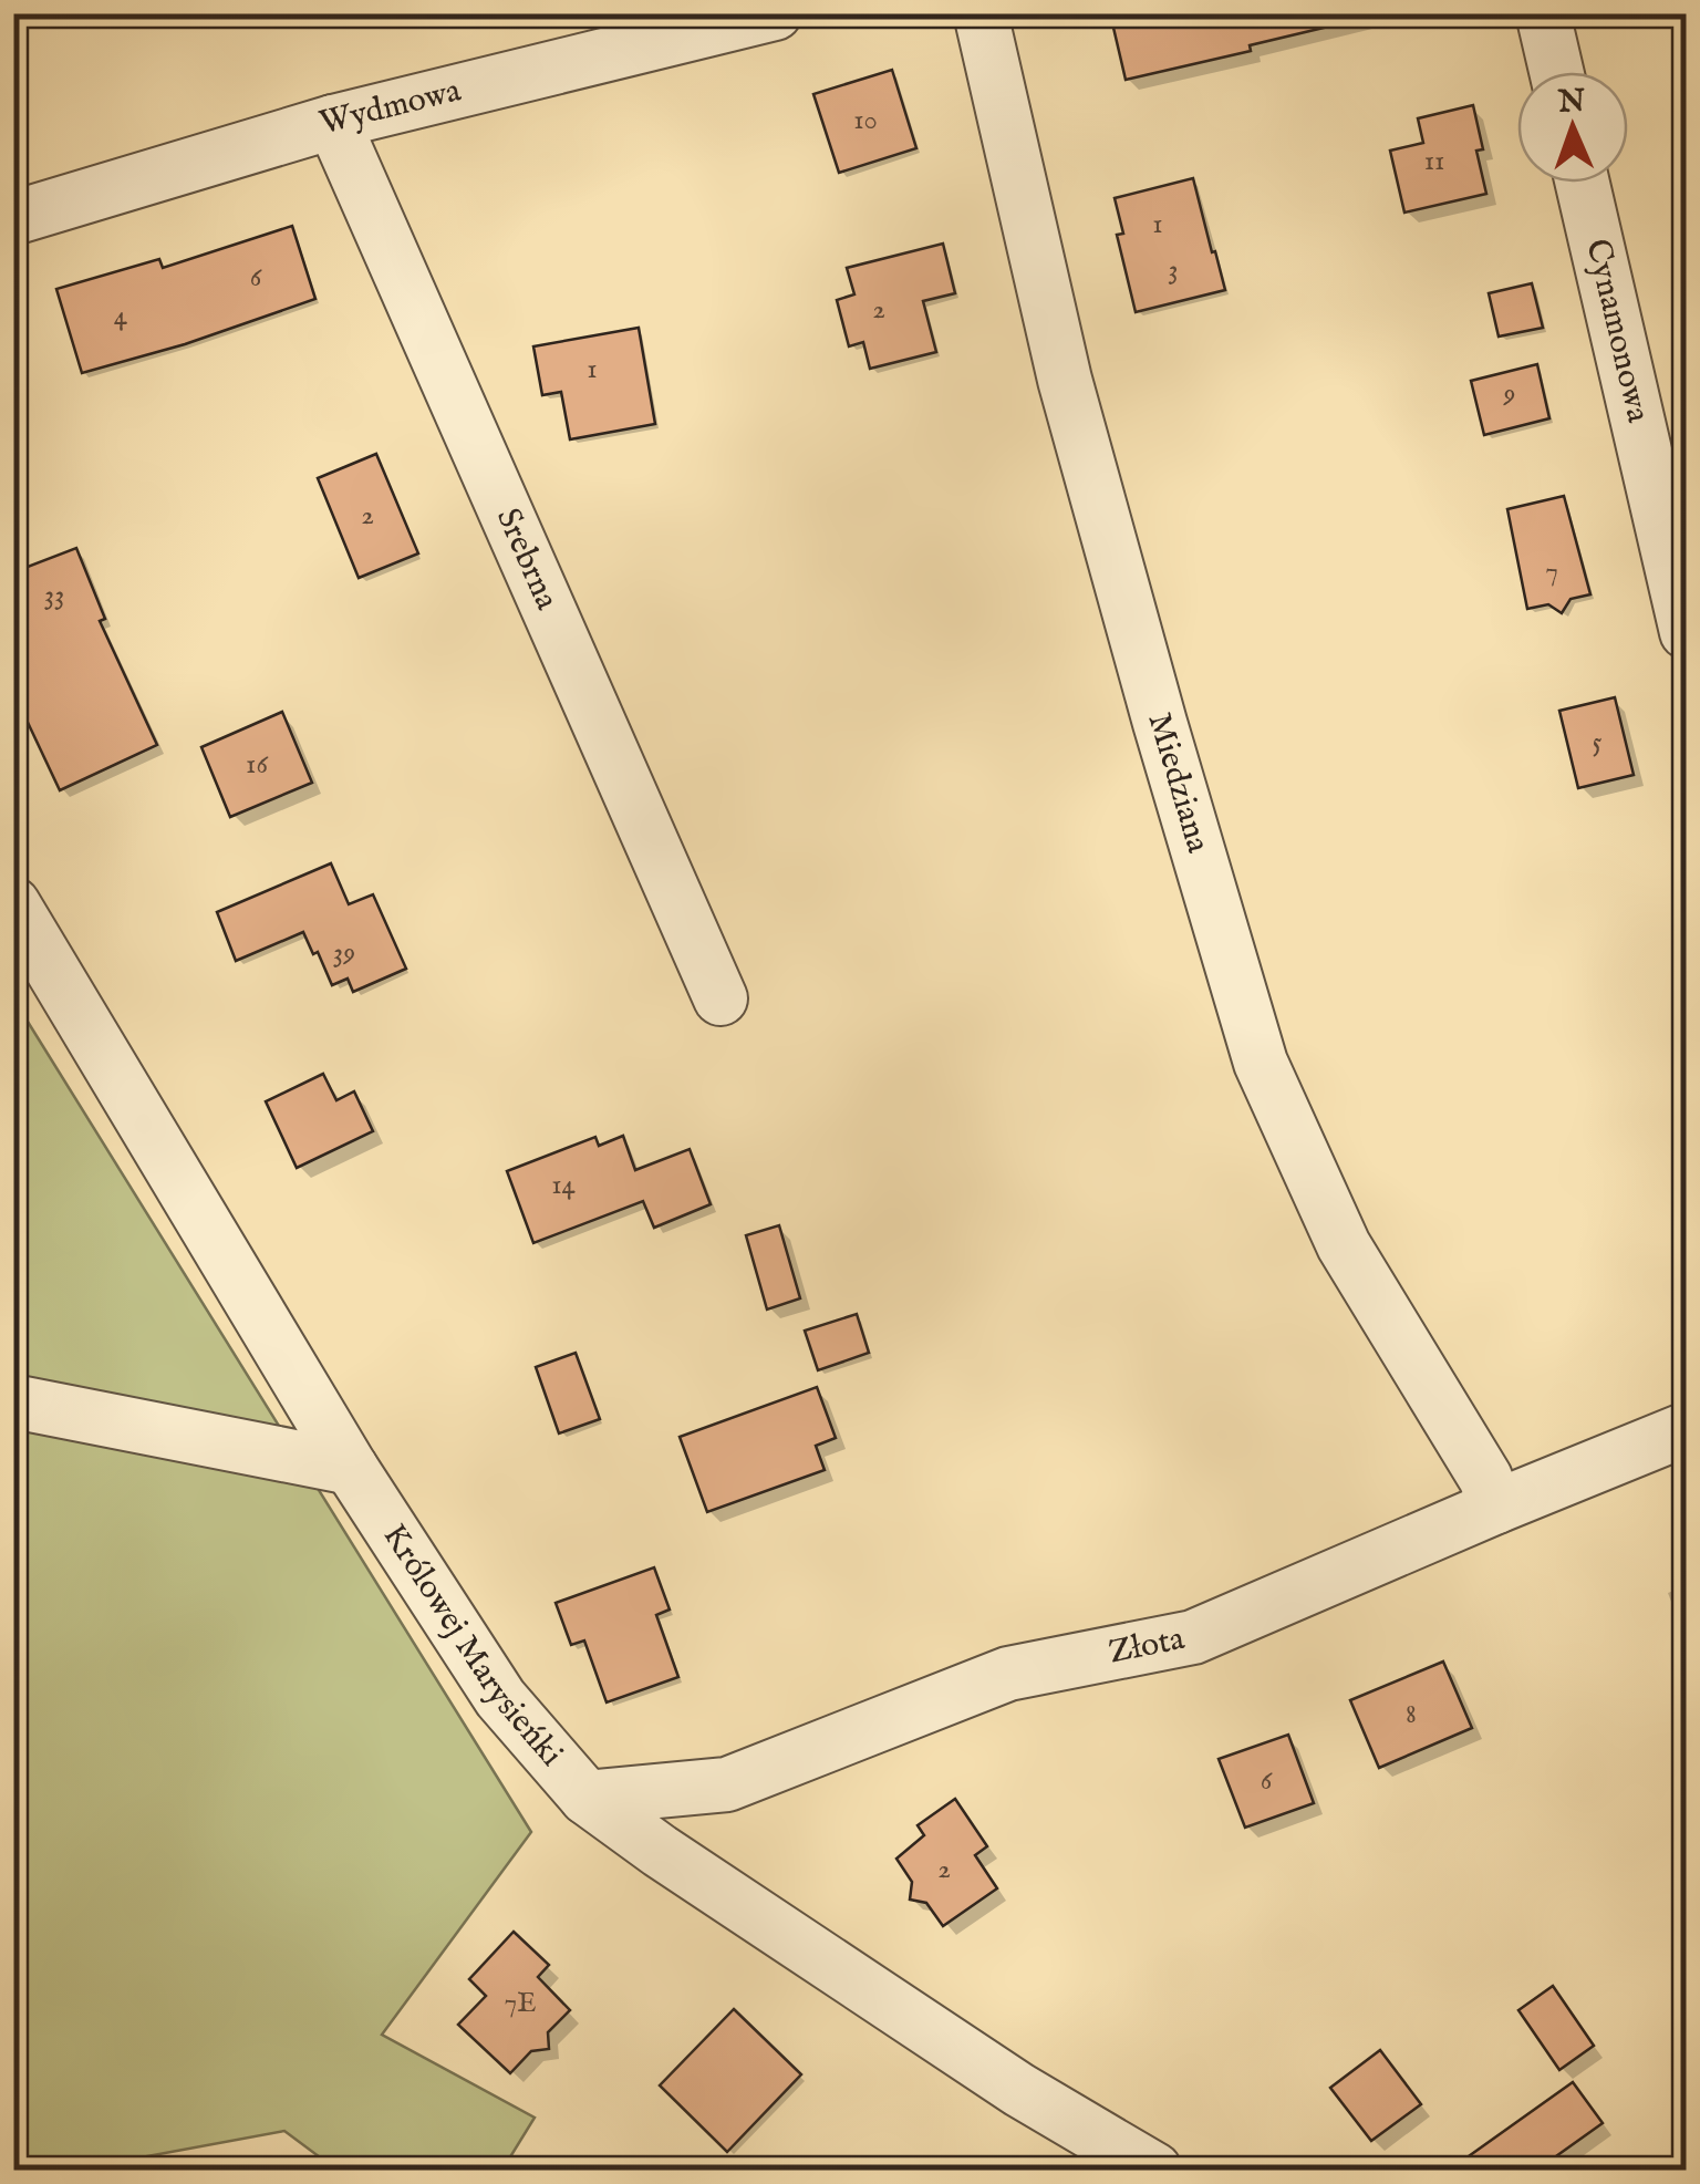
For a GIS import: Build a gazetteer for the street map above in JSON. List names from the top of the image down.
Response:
{
  "streets": {
    "street": [
      "Wydmowa",
      "Cynamonowa",
      "Srebrna",
      "Miedziana",
      "Królowej Marysieńki",
      "Złota"
    ]
  },
  "crossings": [
    ["Wydmowa", "Srebrna"],
    ["Miedziana", "Złota"],
    ["Królowej Marysieńki", "Złota"]
  ],
  "house_numbers": [
    "10",
    "11",
    "1",
    "3",
    "6",
    "2",
    "4",
    "1",
    "9",
    "2",
    "7",
    "33",
    "5",
    "16",
    "39",
    "14",
    "8",
    "6",
    "2",
    "7E"
  ],
  "north": "top"
}
